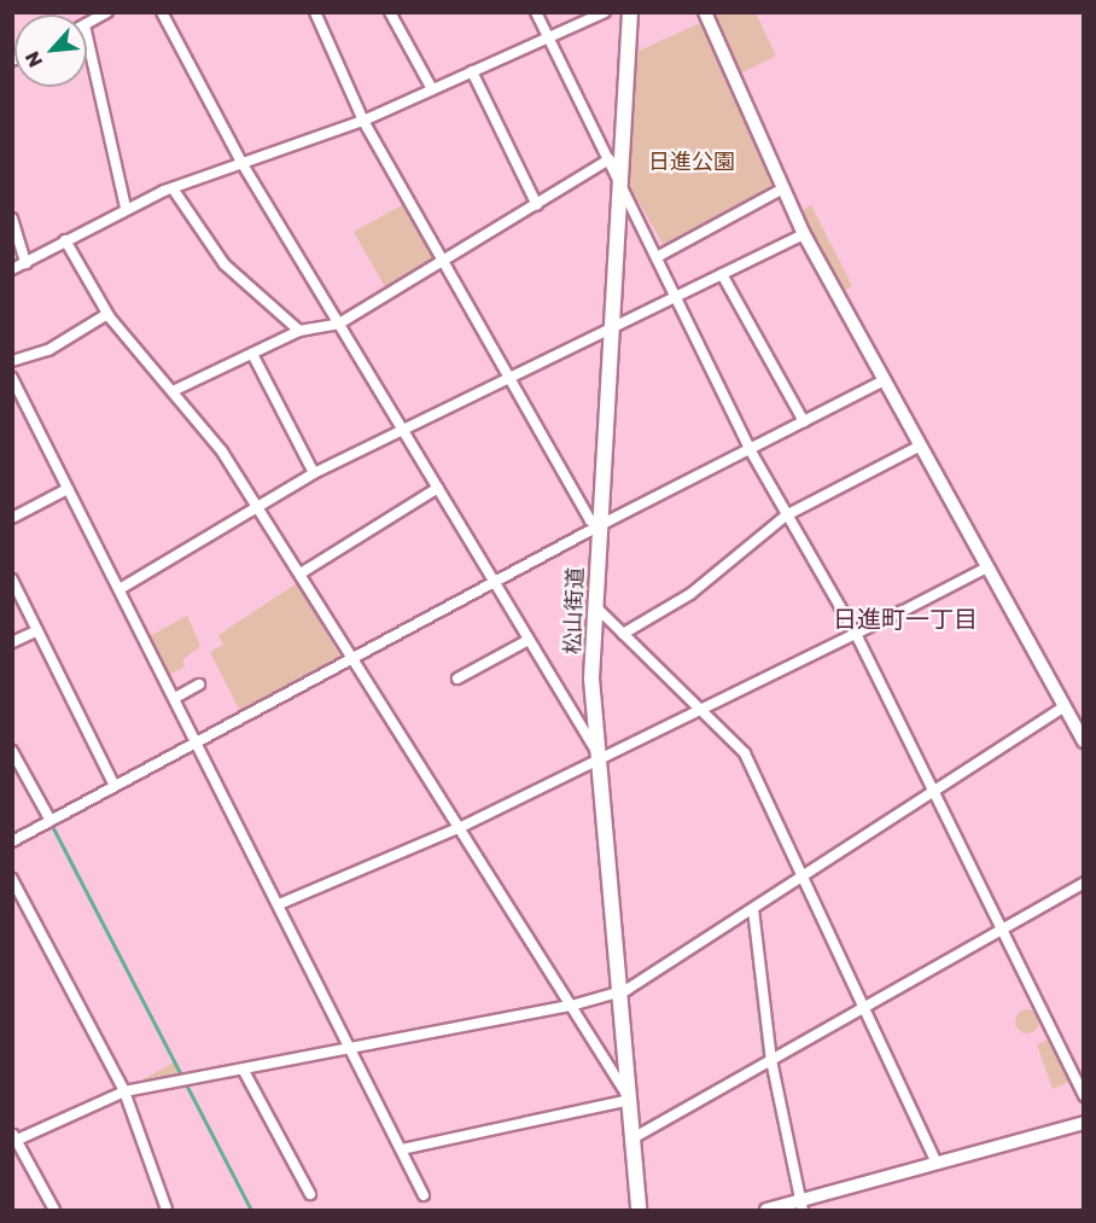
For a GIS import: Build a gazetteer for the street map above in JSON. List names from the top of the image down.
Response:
{
  "streets": {
    "main road": ["松山街道"]
  },
  "districts": ["日進町一丁目"],
  "parks": ["日進公園"],
  "north": "bottom left"
}
